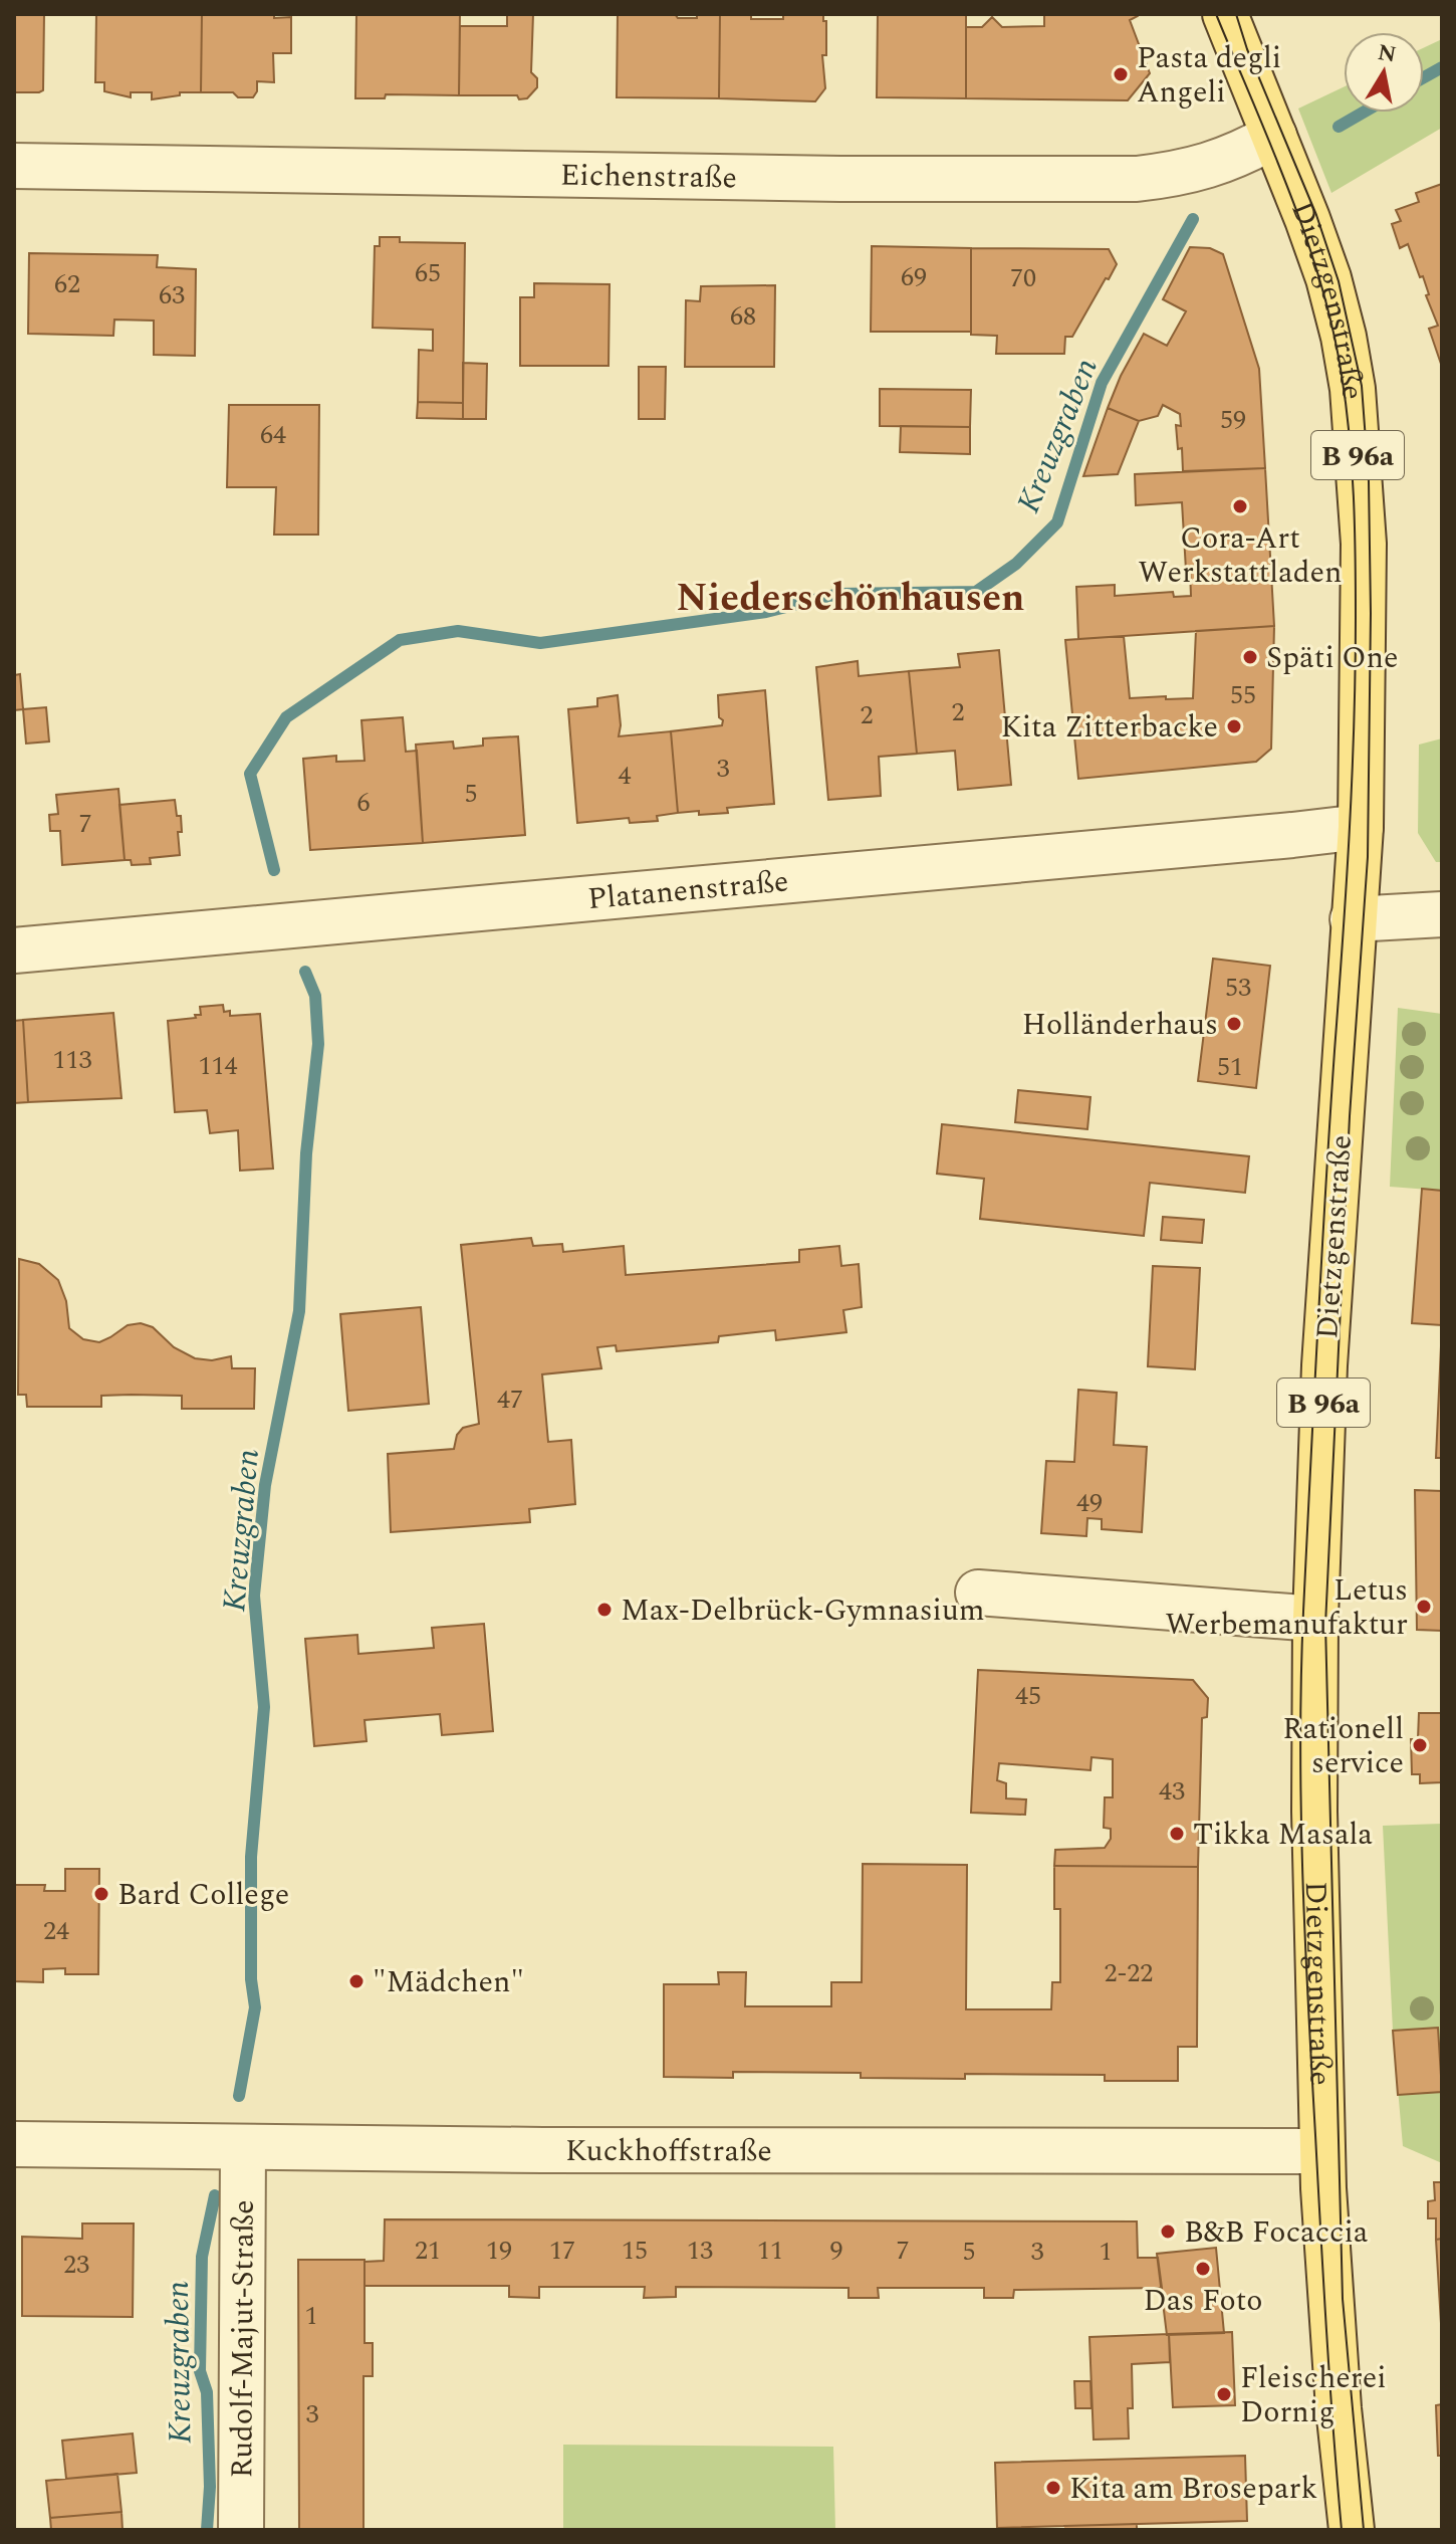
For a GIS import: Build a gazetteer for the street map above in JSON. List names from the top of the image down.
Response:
{
  "streets": {
    "main road": ["Dietzgenstraße", "B 96a"],
    "street": [
      "Eichenstraße",
      "Platanenstraße",
      "Kuckhoffstraße",
      "Rudolf-Majut-Straße"
    ]
  },
  "crossings": [
    ["Eichenstraße", "Dietzgenstraße"],
    ["Dietzgenstraße", "Platanenstraße"],
    ["Dietzgenstraße", "Kuckhoffstraße"],
    ["Kuckhoffstraße", "Rudolf-Majut-Straße"]
  ],
  "districts": ["Niederschönhausen"],
  "water": ["Kreuzgraben"],
  "places": [
    "Pasta degli Angeli",
    "Cora-Art Werkstattladen",
    "Späti One",
    "Kita Zitterbacke",
    "Holländerhaus",
    "Letus Werbemanufaktur",
    "Max-Delbrück-Gymnasium",
    "Rationell service",
    "Tikka Masala",
    "Bard College",
    "\"Mädchen\"",
    "B&B Focaccia",
    "Das Foto",
    "Fleischerei Dornig",
    "Kita am Brosepark"
  ],
  "house_numbers": [
    "65",
    "69",
    "70",
    "62",
    "63",
    "68",
    "59",
    "64",
    "55",
    "2",
    "2",
    "3",
    "4",
    "5",
    "6",
    "7",
    "53",
    "113",
    "114",
    "51",
    "47",
    "49",
    "45",
    "43",
    "24",
    "2-22",
    "21",
    "19",
    "17",
    "15",
    "13",
    "11",
    "9",
    "7",
    "5",
    "3",
    "1",
    "23",
    "1",
    "3"
  ],
  "north": "top"
}
